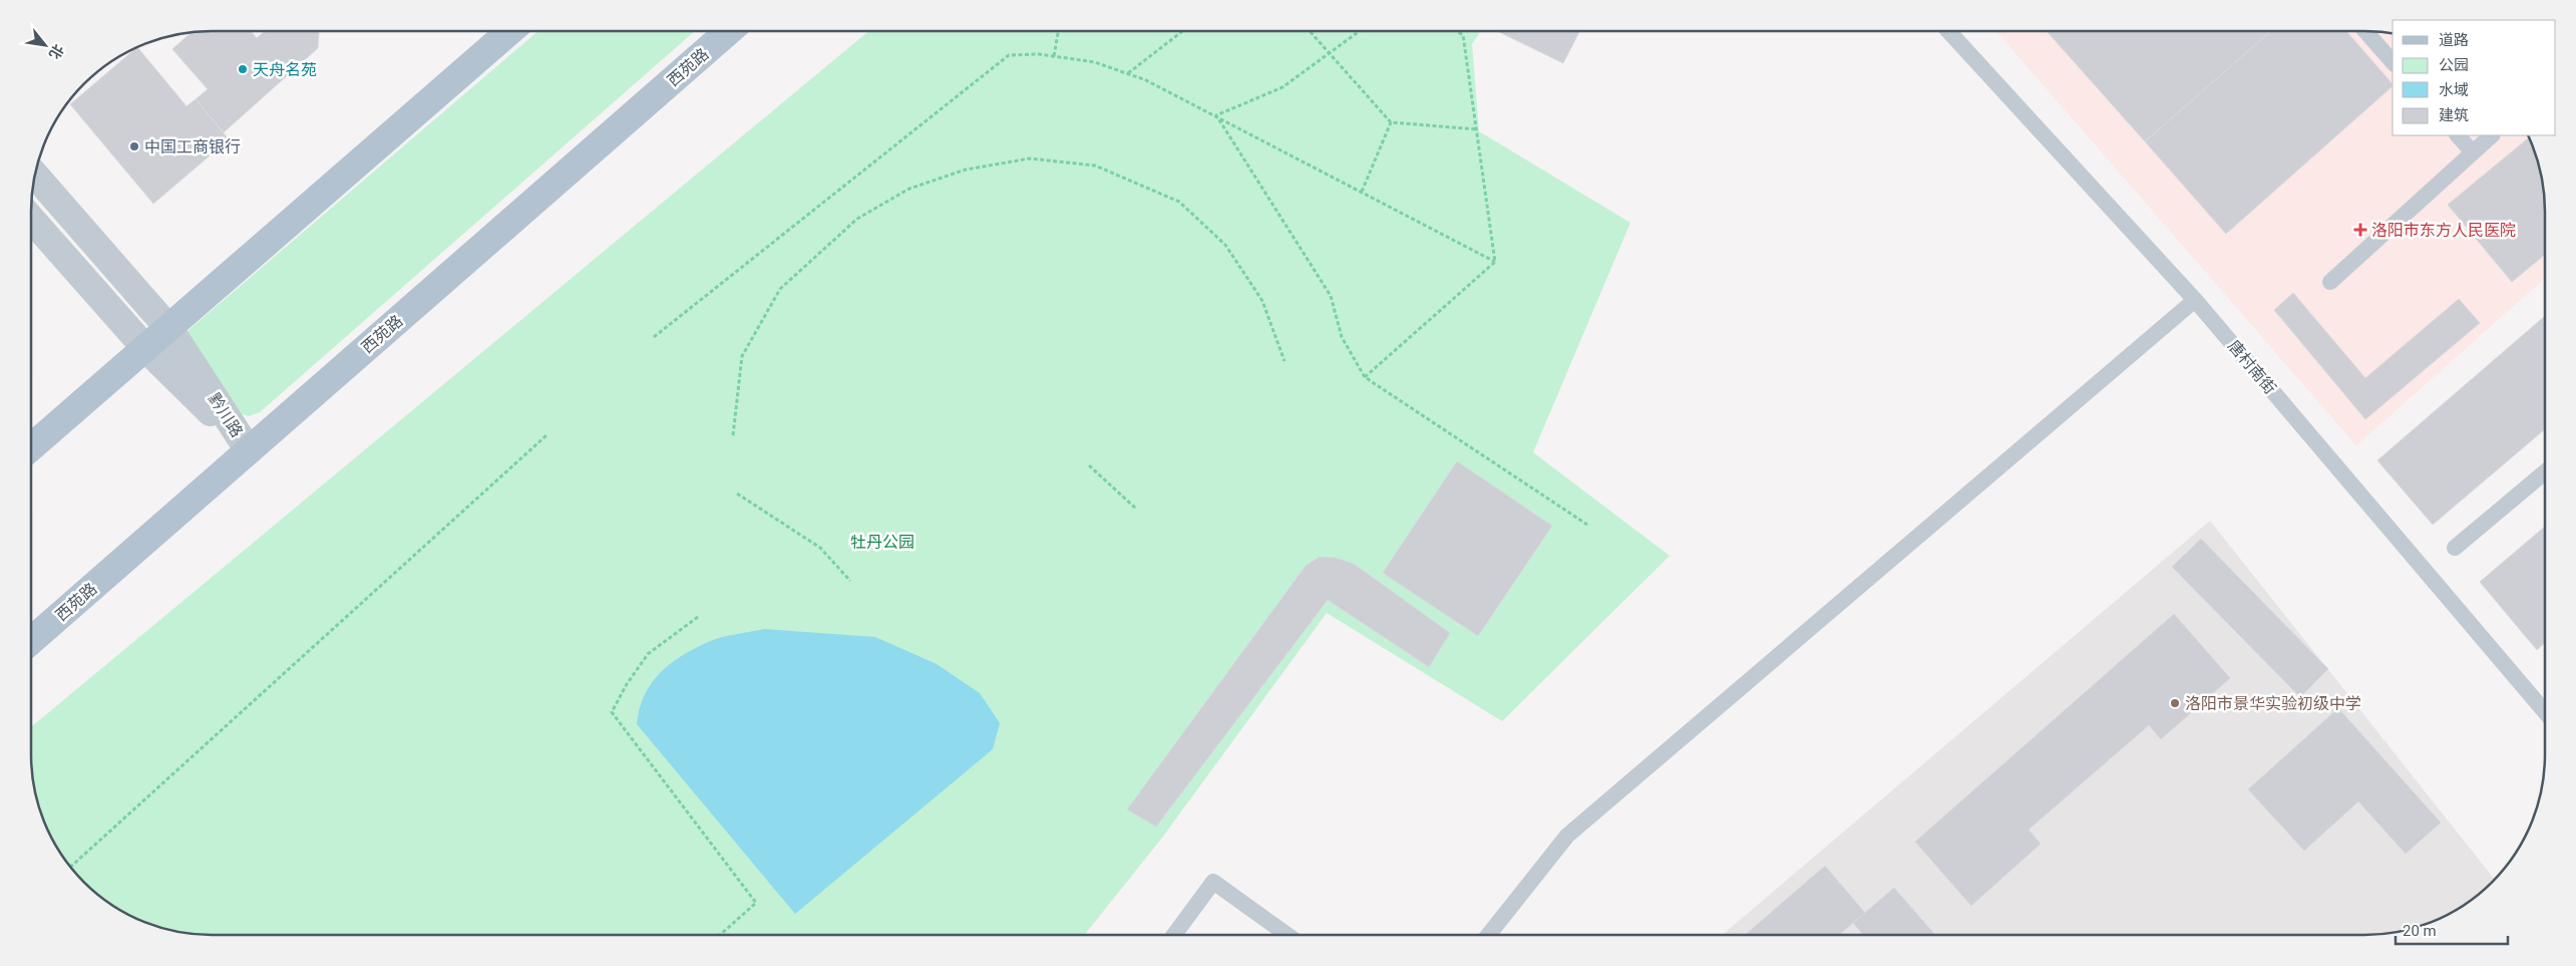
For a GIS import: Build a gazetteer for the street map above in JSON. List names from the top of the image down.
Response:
{
  "streets": {
    "main road": ["西苑路"],
    "street": ["黔川路"],
    "lane": ["唐村南街"]
  },
  "crossings": [
    ["西苑路", "黔川路"]
  ],
  "parks": ["牡丹公园"],
  "places": {
    "other": ["天舟名苑", "中国工商银行", "洛阳市景华实验初级中学"],
    "health": ["洛阳市东方人民医院"]
  },
  "legend": [
    "道路",
    "公园",
    "水域",
    "建筑"
  ],
  "scale_bar": "20 m",
  "north": "bottom right"
}
